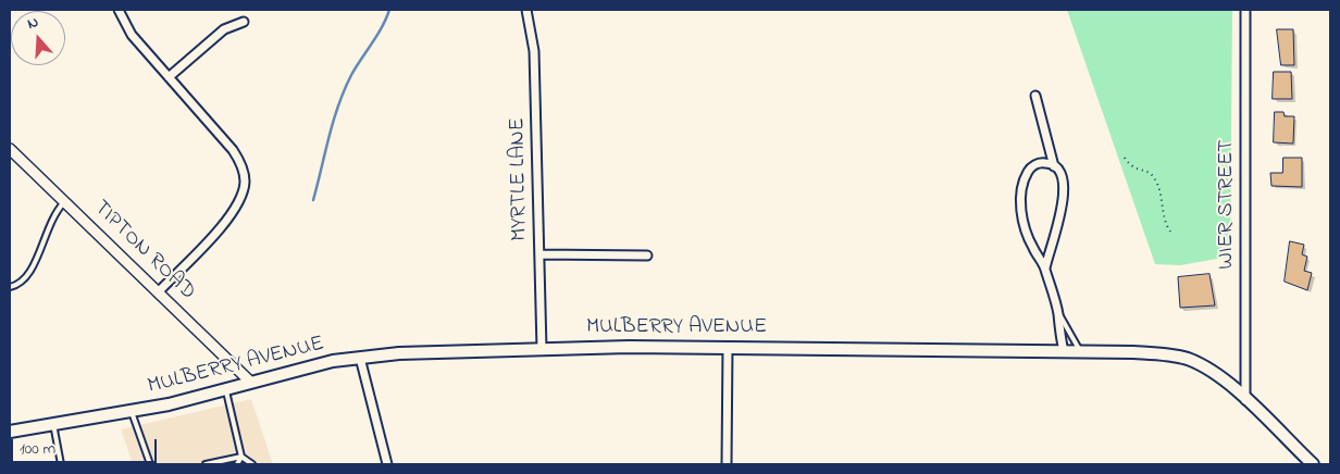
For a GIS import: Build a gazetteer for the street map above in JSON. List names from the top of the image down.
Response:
{
  "streets": {
    "main road": ["MULBERRY AVENUE"],
    "street": ["MYRTLE LANE", "WIER STREET", "TIPTON ROAD"]
  },
  "crossings": [
    ["MYRTLE LANE", "MULBERRY AVENUE"],
    ["WIER STREET", "MULBERRY AVENUE"],
    ["TIPTON ROAD", "MULBERRY AVENUE"]
  ],
  "scale_bar": "100 m",
  "north": "top"
}
